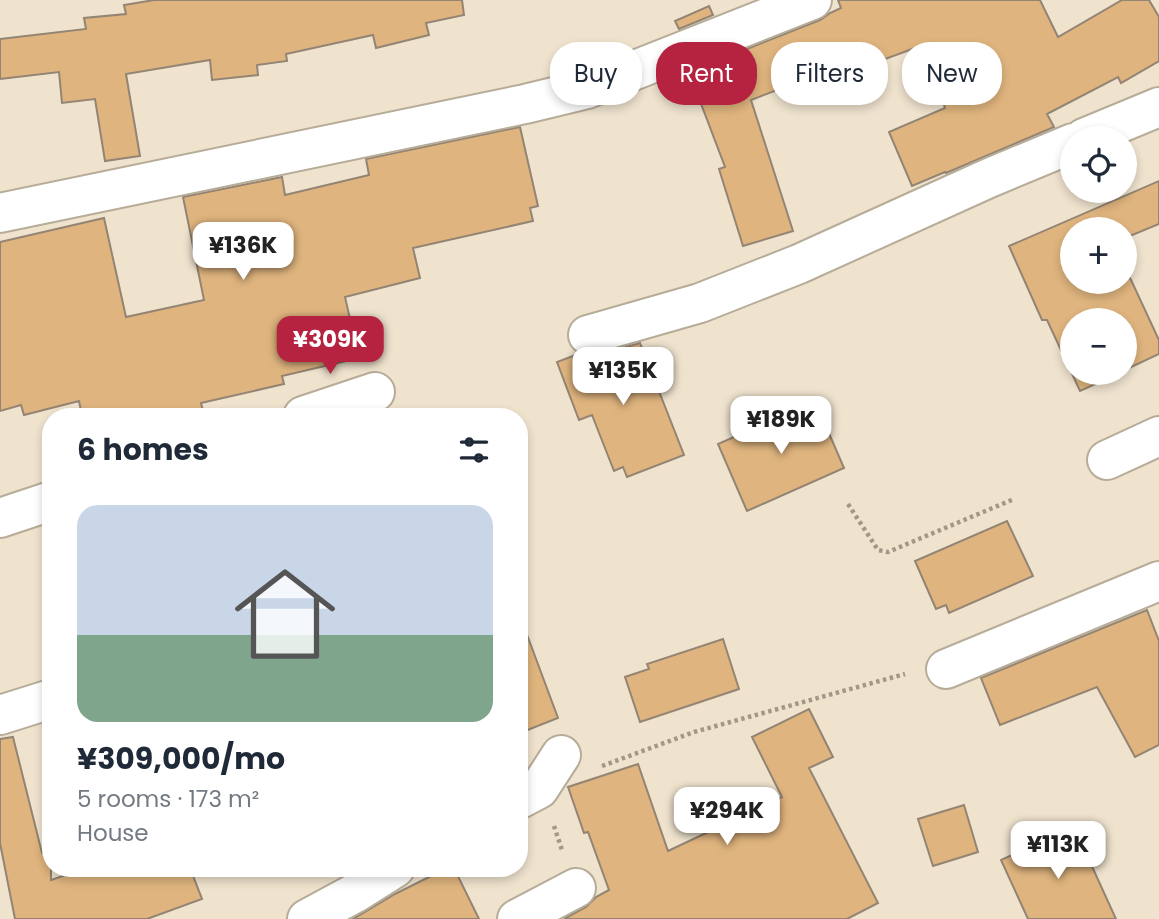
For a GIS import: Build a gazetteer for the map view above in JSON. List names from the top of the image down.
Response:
{
  "page": {
    "chip": [
      "Buy",
      "Rent",
      "Filters",
      "New"
    ],
    "map_buttons": ["+", "−"],
    "price": [
      "¥136K",
      "¥309K",
      "¥135K",
      "¥189K",
      "¥294K",
      "¥113K"
    ],
    "heading": "6 homes",
    "list": [
      {
        "name": "¥309,000/mo",
        "note": "5 rooms · 173 m² · House"
      }
    ]
  }
}
